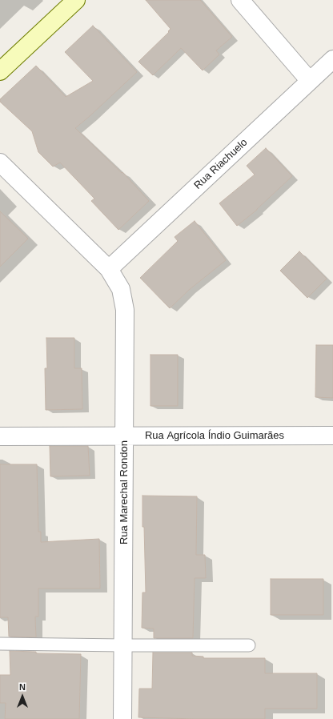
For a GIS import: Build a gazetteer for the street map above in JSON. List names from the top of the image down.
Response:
{
  "streets": {
    "street": ["Rua Riachuelo", "Rua Agrícola Índio Guimarães", "Rua Marechal Rondon"]
  },
  "crossings": [
    ["Rua Riachuelo", "Rua Marechal Rondon"],
    ["Rua Agrícola Índio Guimarães", "Rua Marechal Rondon"]
  ],
  "north": "top"
}
